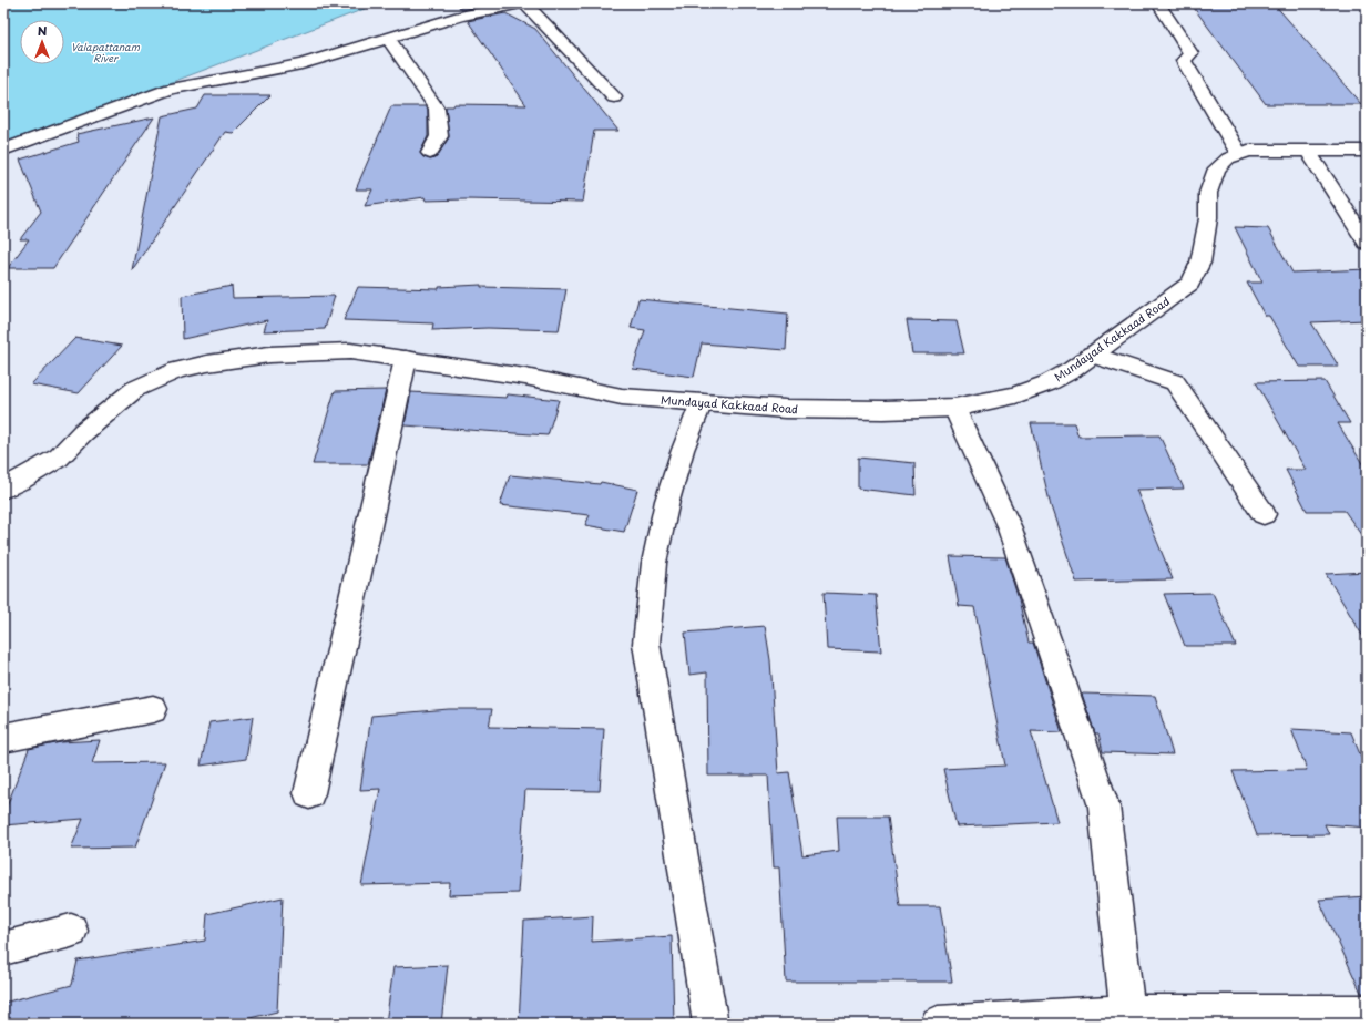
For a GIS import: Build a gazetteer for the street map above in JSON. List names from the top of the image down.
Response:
{
  "streets": {
    "street": ["Mundayad Kakkaad Road"]
  },
  "water": ["Valapattanam River"],
  "north": "top"
}
